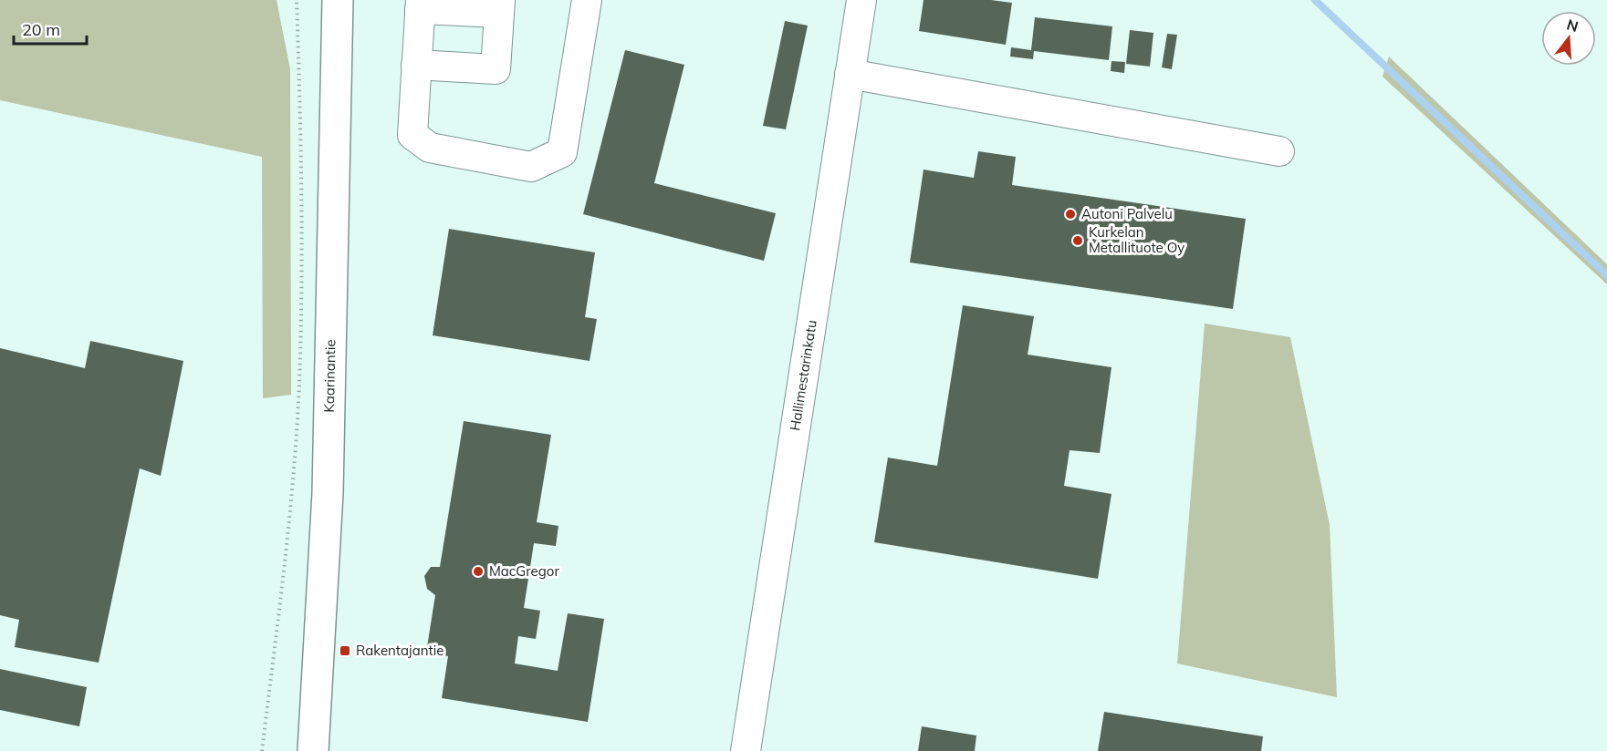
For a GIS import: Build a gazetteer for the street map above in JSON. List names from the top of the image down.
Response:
{
  "streets": {
    "main road": ["Kaarinantie"],
    "street": ["Hallimestarinkatu"]
  },
  "places": {
    "other": ["Autoni Palvelu", "Kurkelan Metallituote Oy", "MacGregor"],
    "transit": ["Rakentajantie"]
  },
  "scale_bar": "20 m",
  "north": "top"
}
